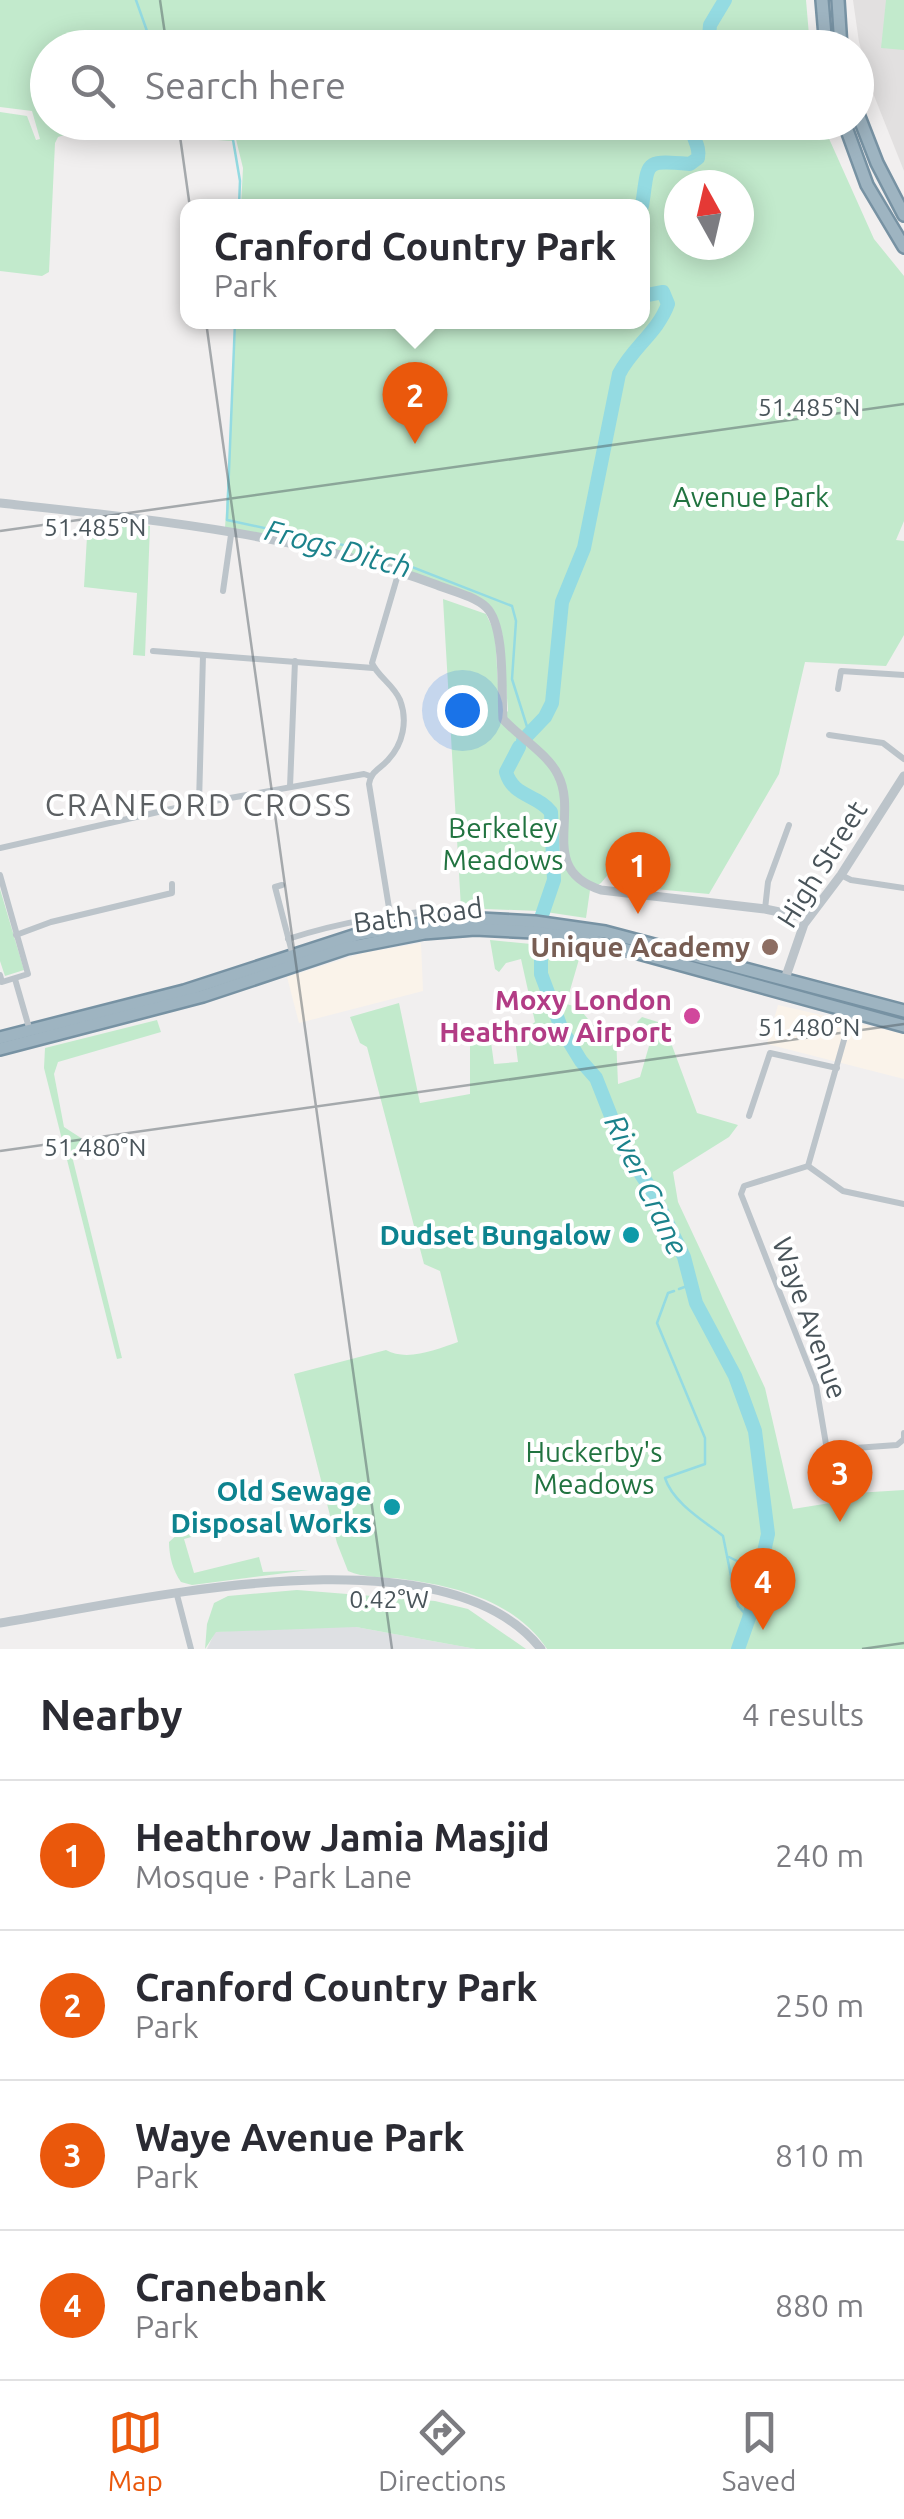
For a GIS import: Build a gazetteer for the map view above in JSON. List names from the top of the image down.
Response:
{
  "streets": {
    "highway": ["Bath Road"],
    "street": ["High Street", "Waye Avenue"]
  },
  "crossings": [
    ["High Street", "Bath Road"]
  ],
  "districts": ["CRANFORD CROSS"],
  "water": ["Frogs Ditch", "River Crane"],
  "parks": ["Avenue Park", "Berkeley Meadows", "Huckerby's Meadows"],
  "places": [
    "Unique Academy",
    "Moxy London Heathrow Airport",
    "Dudset Bungalow",
    "Old Sewage Disposal Works"
  ],
  "north": "top",
  "page": {
    "search": "Search here",
    "popup": ["Cranford Country Park", "Park"],
    "pins": [
      "2",
      "1",
      "3",
      "4"
    ],
    "heading": ["Nearby", "4 results"],
    "list": [
      {
        "mark": "1",
        "name": "Heathrow Jamia Masjid",
        "note": "Mosque · Park Lane",
        "value": "240 m"
      },
      {
        "mark": "2",
        "name": "Cranford Country Park",
        "note": "Park",
        "value": "250 m"
      },
      {
        "mark": "3",
        "name": "Waye Avenue Park",
        "note": "Park",
        "value": "810 m"
      },
      {
        "mark": "4",
        "name": "Cranebank",
        "note": "Park",
        "value": "880 m"
      }
    ],
    "nav": ["Map", "Directions", "Saved"]
  },
  "coordinates": ["51.485°N", "51.480°N", "0.42°W"]
}
